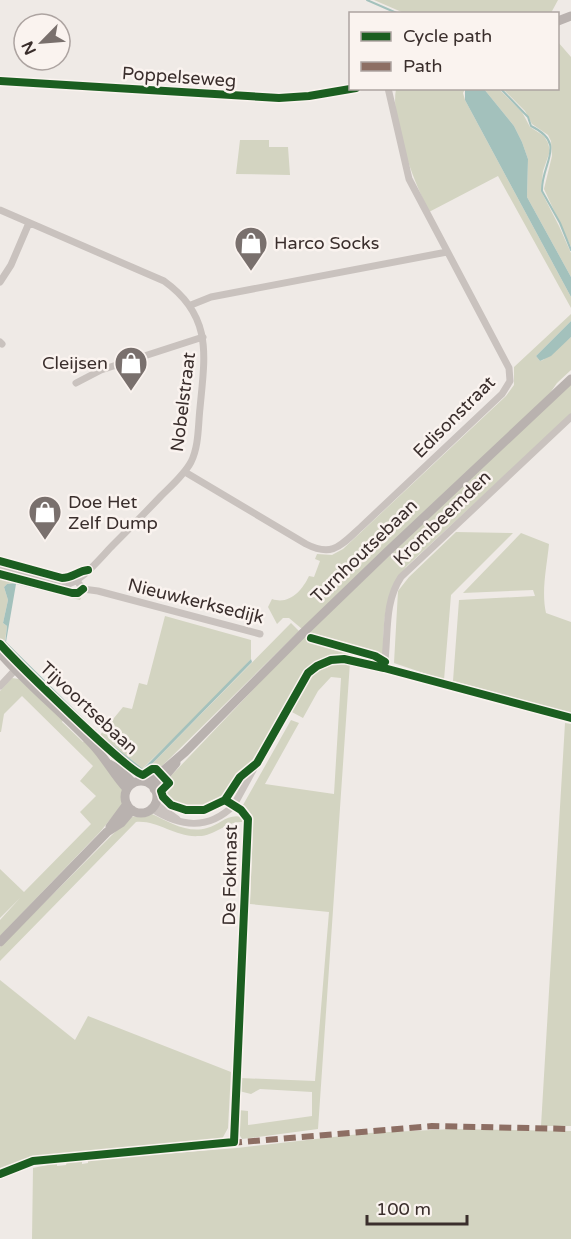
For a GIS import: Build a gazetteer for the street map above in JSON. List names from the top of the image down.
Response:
{
  "streets": {
    "main road": ["Poppelseweg", "Turnhoutsebaan", "Tijvoortsebaan"],
    "street": [
      "Nobelstraat",
      "Edisonstraat",
      "Krombeemden",
      "Nieuwkerksedijk",
      "De Fokmast"
    ]
  },
  "crossings": [
    ["Nobelstraat", "Edisonstraat"],
    ["Nobelstraat", "Nieuwkerksedijk"],
    ["Turnhoutsebaan", "Tijvoortsebaan"],
    ["Turnhoutsebaan", "De Fokmast"],
    ["Tijvoortsebaan", "De Fokmast"]
  ],
  "places": {
    "shop": ["Harco Socks", "Cleijsen", "Doe Het Zelf Dump"]
  },
  "legend": ["Cycle path", "Path"],
  "scale_bar": "100 m",
  "north": "bottom left"
}
